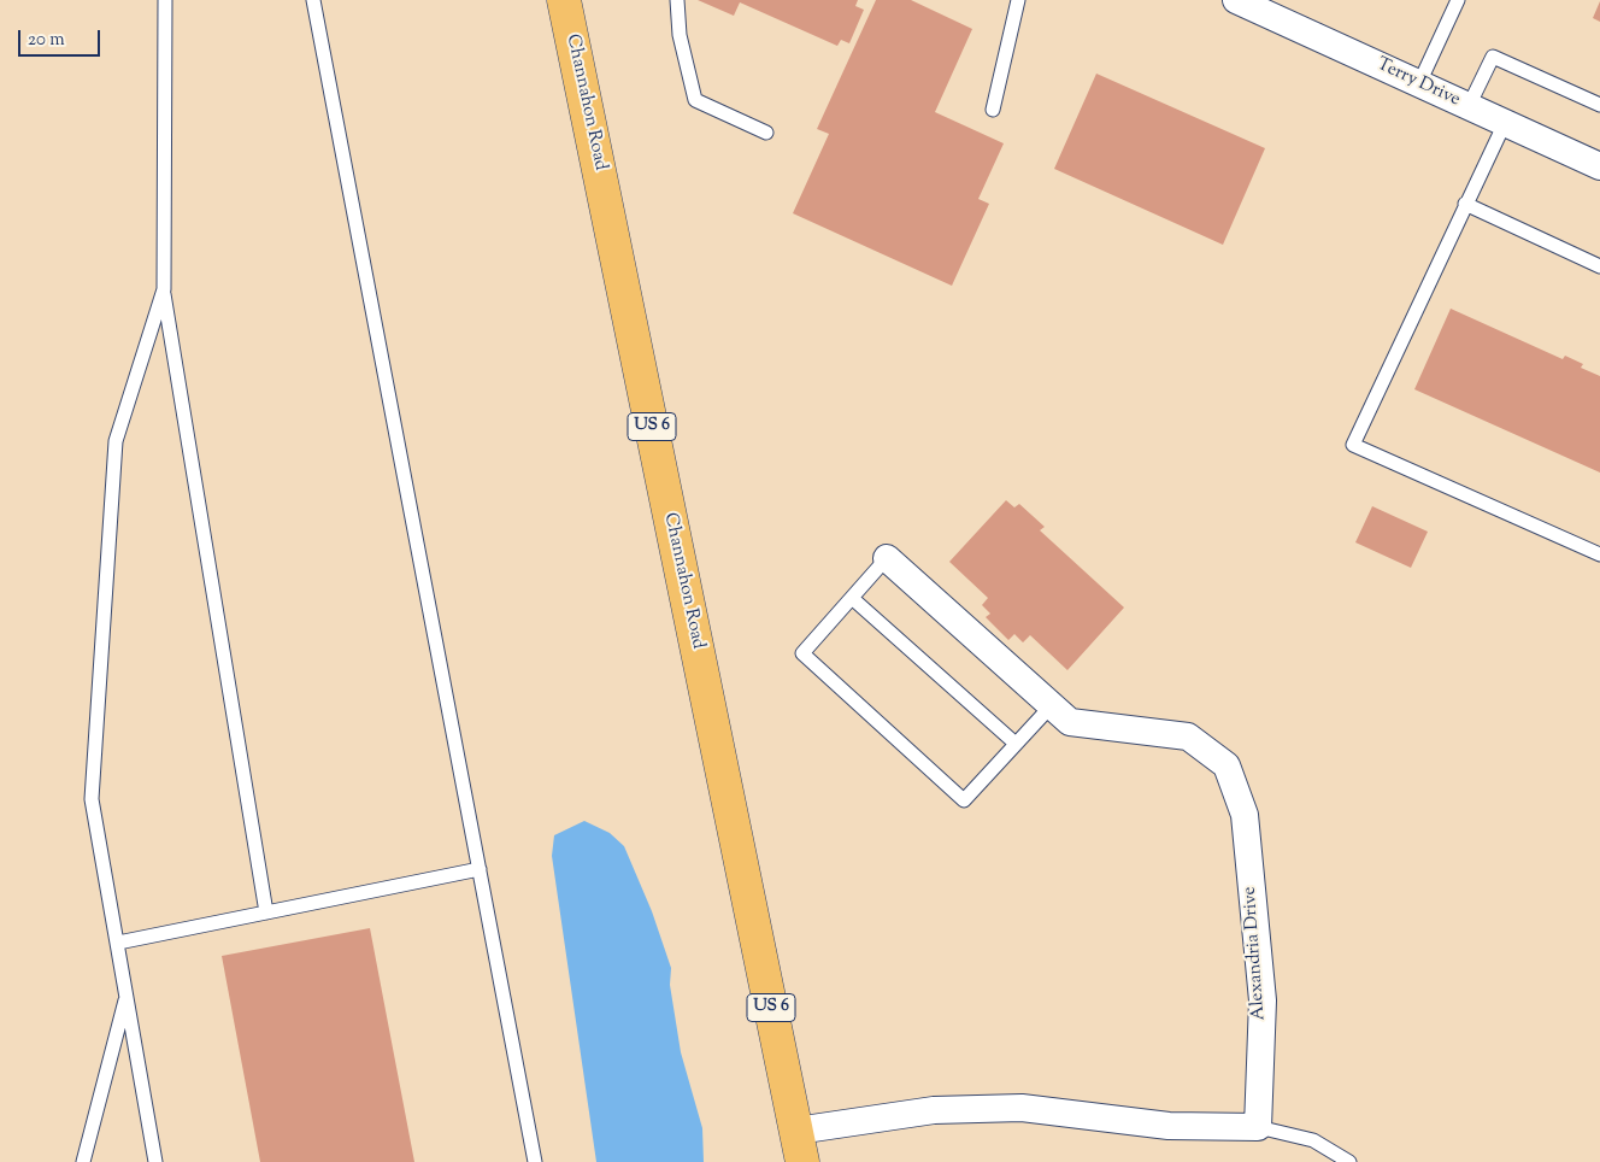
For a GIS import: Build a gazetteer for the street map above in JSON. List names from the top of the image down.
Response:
{
  "streets": {
    "main road": ["Channahon Road", "US 6"],
    "street": ["Terry Drive", "Alexandria Drive"]
  },
  "scale_bar": "20 m"
}
